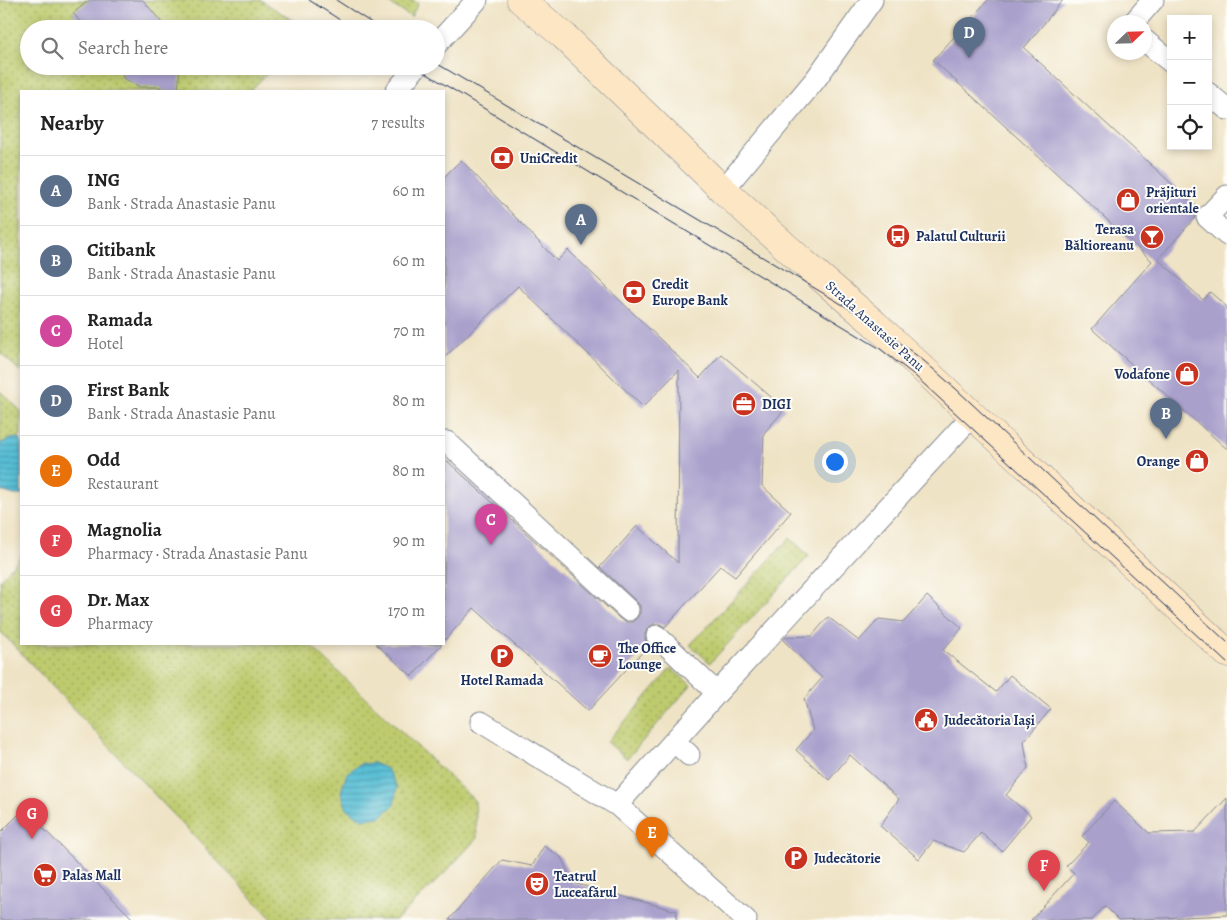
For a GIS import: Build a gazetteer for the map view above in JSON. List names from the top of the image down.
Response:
{
  "streets": {
    "main road": ["Strada Anastasie Panu"]
  },
  "places": {
    "bank": ["UniCredit", "Credit Europe Bank"],
    "shop": ["Prăjituri orientale", "Vodafone", "Orange"],
    "bus stop": ["Palatul Culturii"],
    "bar": ["Terasa Băltioreanu"],
    "office": ["DIGI"],
    "parking": ["Hotel Ramada", "Judecătorie"],
    "cafe": ["The Office Lounge"],
    "public building": ["Judecătoria Iași"],
    "supermarket": ["Palas Mall"],
    "theatre": ["Teatrul Luceafărul"]
  },
  "north": "top right",
  "page": {
    "map_buttons": ["+", "−"],
    "pins": [
      "D",
      "A",
      "B",
      "C",
      "G",
      "E",
      "F"
    ],
    "search": "Search here",
    "heading": ["Nearby", "7 results"],
    "list": [
      {
        "mark": "A",
        "name": "ING",
        "note": "Bank · Strada Anastasie Panu",
        "value": "60 m"
      },
      {
        "mark": "B",
        "name": "Citibank",
        "note": "Bank · Strada Anastasie Panu",
        "value": "60 m"
      },
      {
        "mark": "C",
        "name": "Ramada",
        "note": "Hotel",
        "value": "70 m"
      },
      {
        "mark": "D",
        "name": "First Bank",
        "note": "Bank · Strada Anastasie Panu",
        "value": "80 m"
      },
      {
        "mark": "E",
        "name": "Odd",
        "note": "Restaurant",
        "value": "80 m"
      },
      {
        "mark": "F",
        "name": "Magnolia",
        "note": "Pharmacy · Strada Anastasie Panu",
        "value": "90 m"
      },
      {
        "mark": "G",
        "name": "Dr. Max",
        "note": "Pharmacy",
        "value": "170 m"
      }
    ]
  }
}
